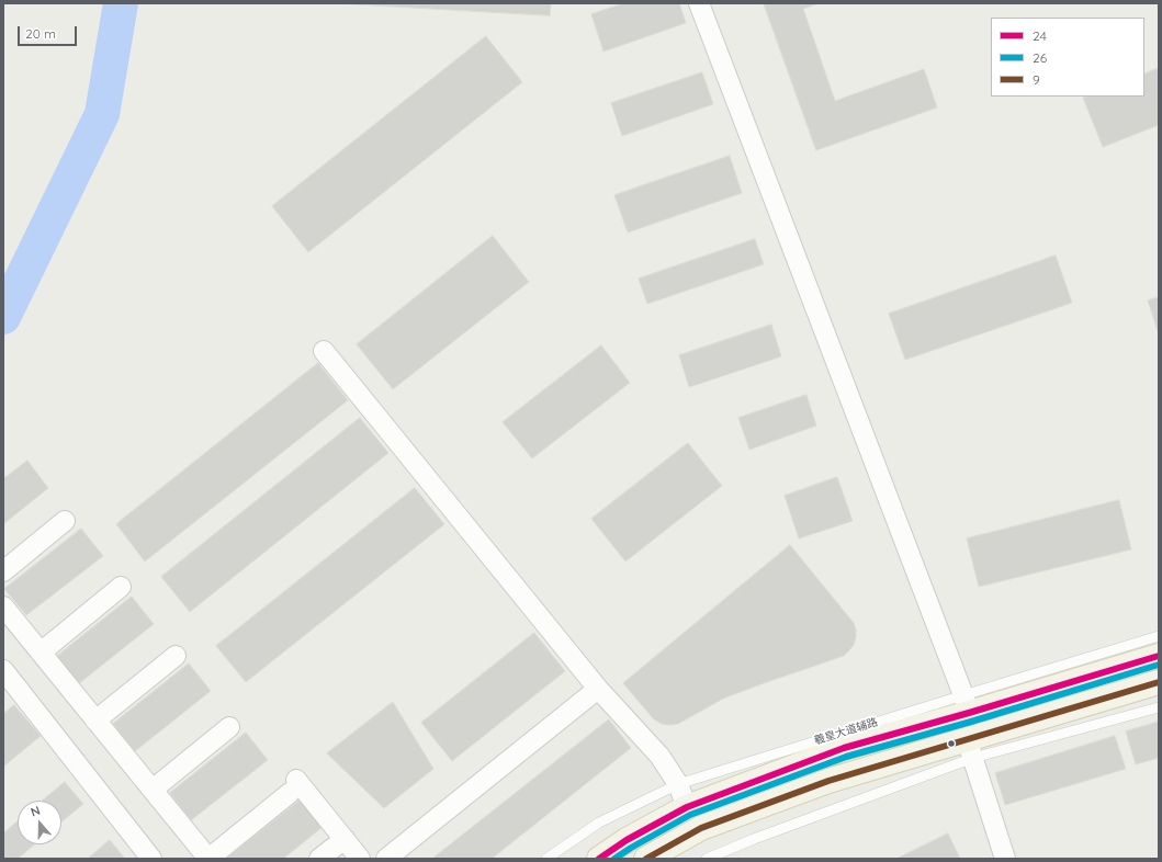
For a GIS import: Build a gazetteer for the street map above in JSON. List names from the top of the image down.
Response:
{
  "streets": {
    "lane": ["羲皇大道辅路"]
  },
  "lines": ["transit line 24", "transit line 26", "transit line 9"],
  "legend": ["24", "26", "9"],
  "scale_bar": "20 m",
  "north": "top"
}
